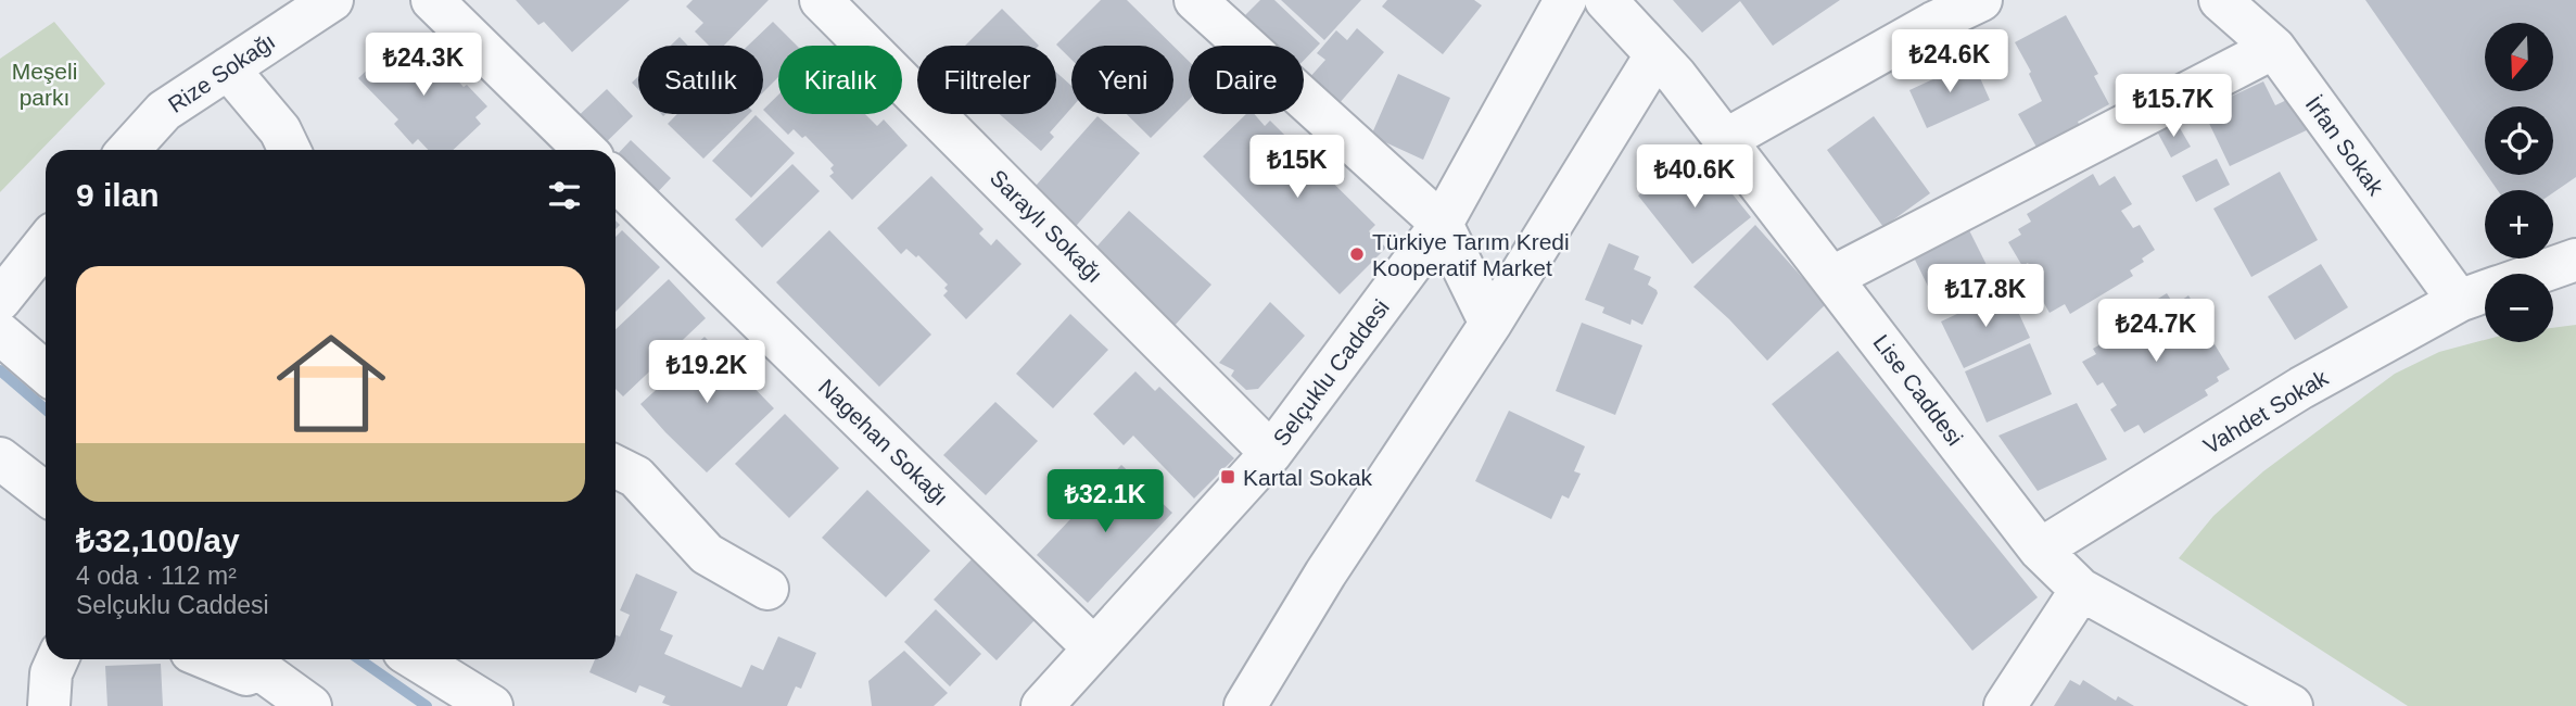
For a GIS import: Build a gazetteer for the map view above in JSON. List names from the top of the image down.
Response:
{
  "streets": {
    "street": [
      "Rize Sokağı",
      "İrfan Sokak",
      "Saraylı Sokağı",
      "Selçuklu Caddesi",
      "Lise Caddesi",
      "Vahdet Sokak",
      "Nagehan Sokağı"
    ]
  },
  "crossings": [
    ["İrfan Sokak", "Vahdet Sokak"],
    ["Saraylı Sokağı", "Selçuklu Caddesi"],
    ["Selçuklu Caddesi", "Nagehan Sokağı"],
    ["Lise Caddesi", "Vahdet Sokak"]
  ],
  "parks": ["Meşeli parkı"],
  "places": {
    "other": ["Türkiye Tarım Kredi Kooperatif Market"],
    "transit": ["Kartal Sokak"]
  },
  "north": "bottom",
  "page": {
    "map_buttons": ["+", "−"],
    "price": [
      "₺24.6K",
      "₺24.3K",
      "₺15.7K",
      "₺15K",
      "₺40.6K",
      "₺17.8K",
      "₺24.7K",
      "₺19.2K",
      "₺32.1K"
    ],
    "chip": [
      "Satılık",
      "Kiralık",
      "Filtreler",
      "Yeni",
      "Daire"
    ],
    "heading": "9 ilan",
    "list": [
      {
        "name": "₺32,100/ay",
        "note": "4 oda · 112 m² · Selçuklu Caddesi"
      }
    ]
  }
}
